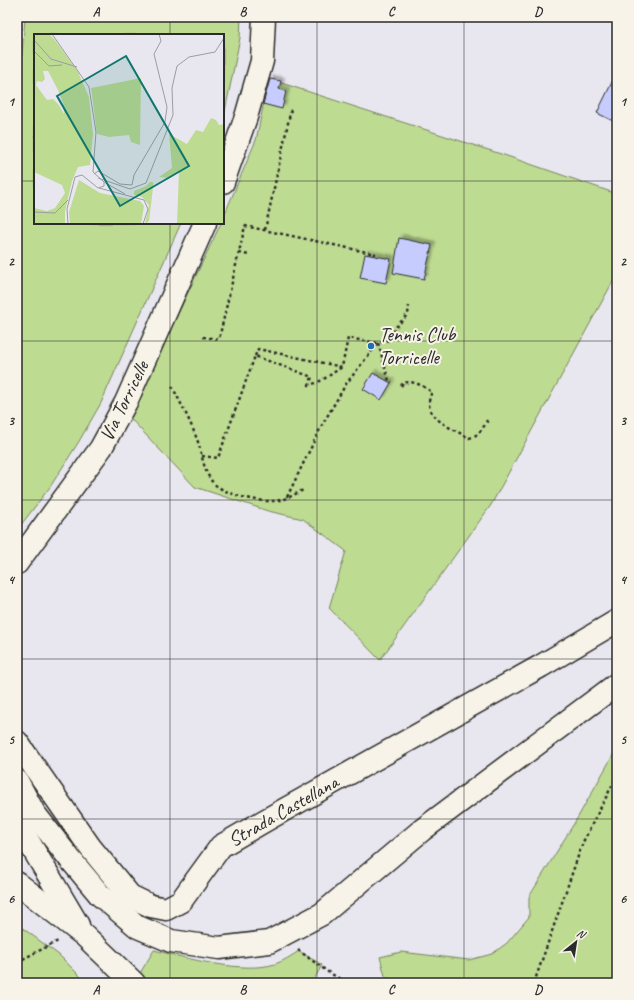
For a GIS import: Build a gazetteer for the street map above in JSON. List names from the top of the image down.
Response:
{
  "streets": {
    "street": ["Via Torricelle", "Strada Castellana"]
  },
  "places": ["Tennis Club Torricelle"],
  "north": "top right",
  "grid": {
    "columns": [
      "A",
      "B",
      "C",
      "D"
    ],
    "rows": [
      "1",
      "2",
      "3",
      "4",
      "5",
      "6"
    ]
  }
}
